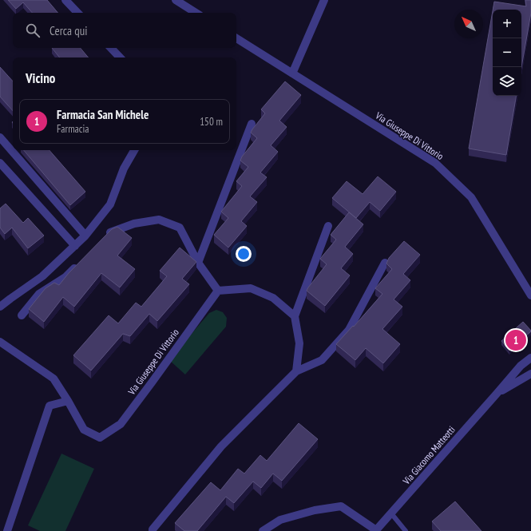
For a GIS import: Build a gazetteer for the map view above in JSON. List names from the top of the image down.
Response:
{
  "streets": {
    "street": ["Via Giuseppe Di Vittorio", "Via Giacomo Matteotti"]
  },
  "north": "top left",
  "page": {
    "map_buttons": ["+", "−"],
    "search": "Cerca qui",
    "heading": "Vicino",
    "list": [
      {
        "mark": "1",
        "name": "Farmacia San Michele",
        "note": "Farmacia",
        "value": "150 m"
      }
    ],
    "pins": "1"
  }
}
